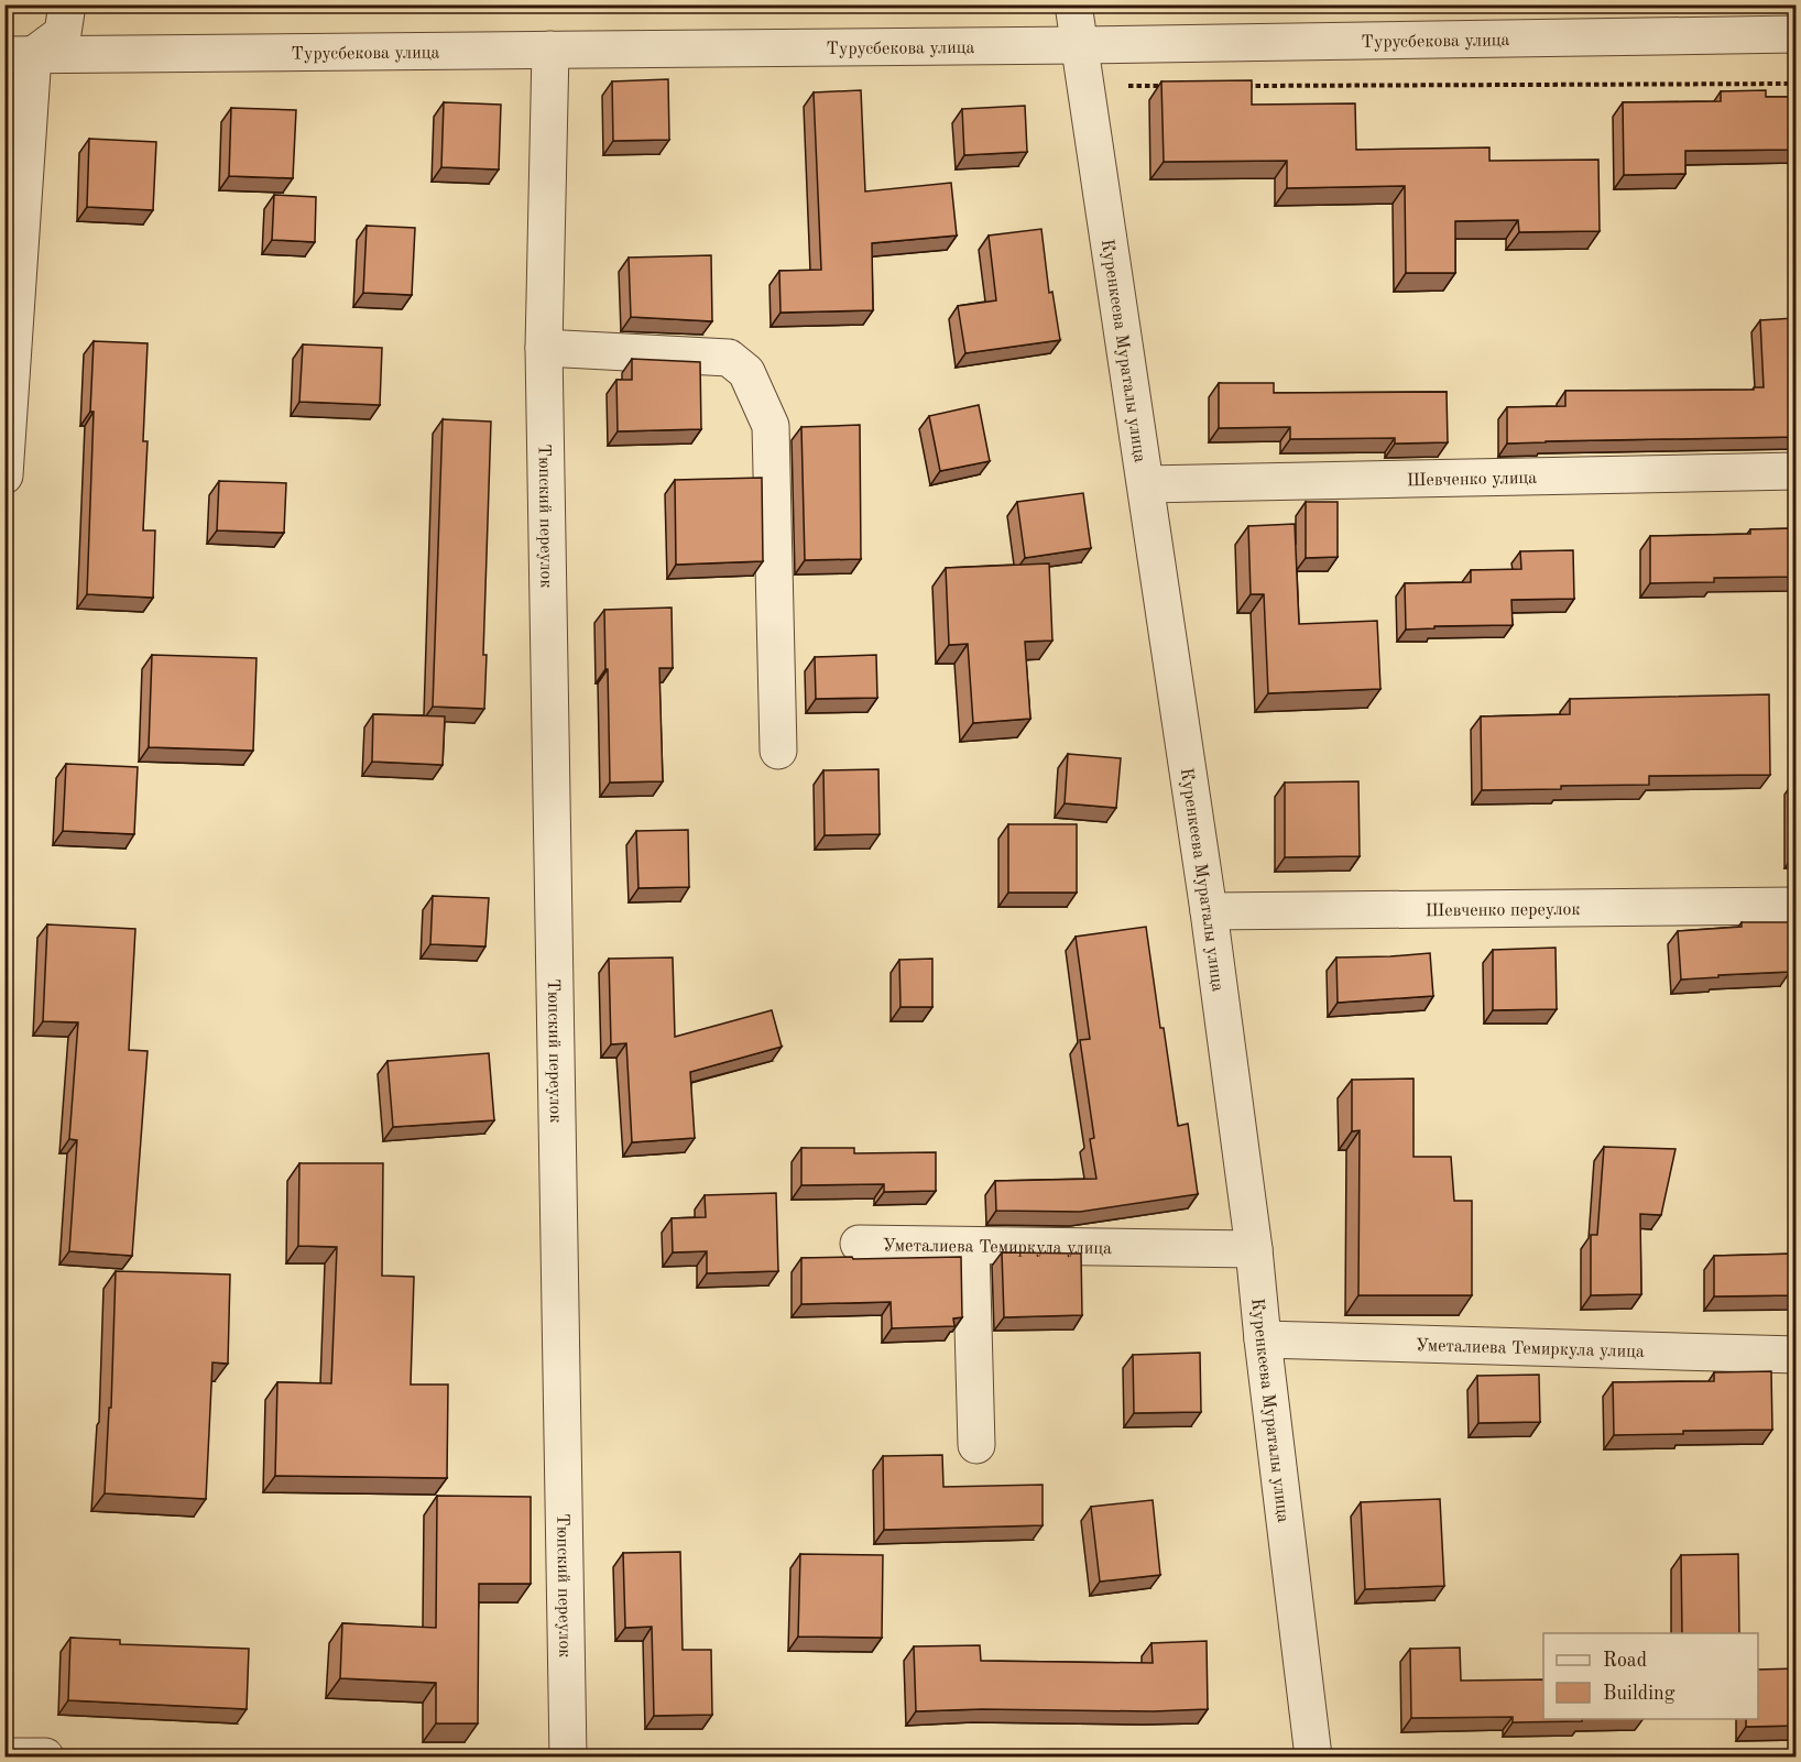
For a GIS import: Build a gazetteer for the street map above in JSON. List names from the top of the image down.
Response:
{
  "streets": {
    "street": [
      "Турусбекова улица",
      "Куренкеева Мураталы улица",
      "Шевченко улица",
      "Тюпский переулок",
      "Шевченко переулок",
      "Уметалиева Темиркула улица"
    ]
  },
  "crossings": [
    ["Турусбекова улица", "Куренкеева Мураталы улица"],
    ["Турусбекова улица", "Тюпский переулок"],
    ["Куренкеева Мураталы улица", "Шевченко улица"],
    ["Куренкеева Мураталы улица", "Шевченко переулок"],
    ["Куренкеева Мураталы улица", "Уметалиева Темиркула улица"]
  ],
  "legend": ["Road", "Building"]
}
